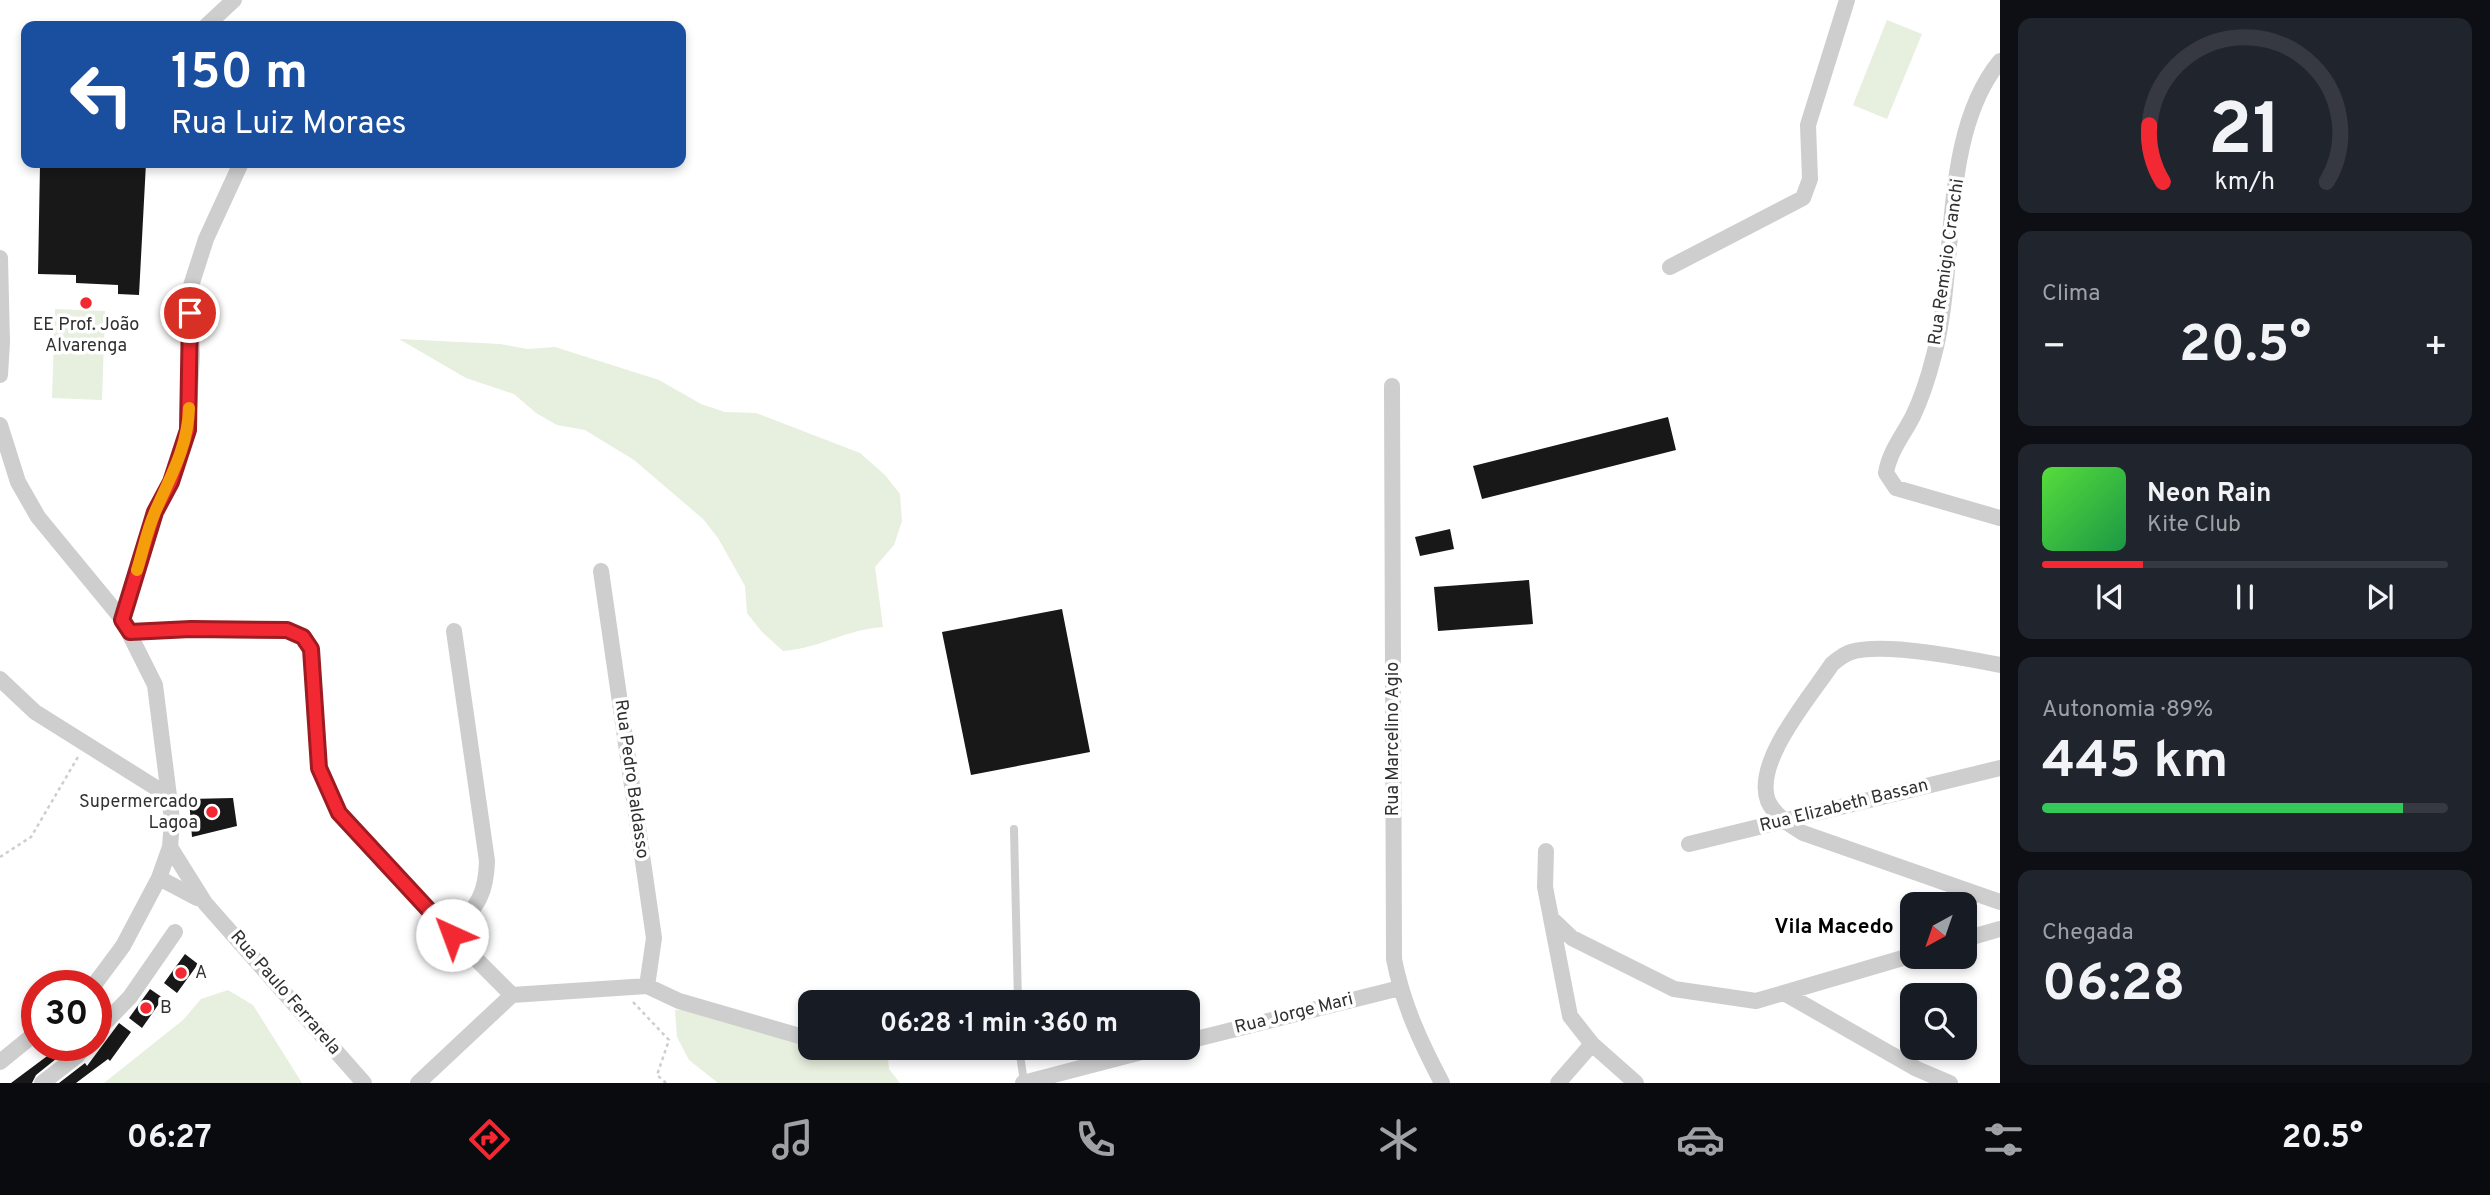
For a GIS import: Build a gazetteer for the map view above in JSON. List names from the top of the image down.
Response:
{
  "streets": {
    "street": [
      "Rua Remigio Cranchi",
      "Rua Marcelino Agio",
      "Rua Pedro Baldasso",
      "Rua Elizabeth Bassan",
      "Rua Paulo Ferrarela",
      "Rua Jorge Mari"
    ]
  },
  "crossings": [
    ["Rua Marcelino Agio", "Rua Jorge Mari"]
  ],
  "districts": ["Vila Macedo"],
  "places": [
    "EE Prof. João Alvarenga",
    "Supermercado Lagoa",
    "A",
    "B"
  ],
  "north": "bottom left",
  "page": {
    "turn": ["150 m", "Rua Luiz Moraes"],
    "tile": [
      "Clima",
      ["Autonomia · 89%", "445 km"],
      ["Chegada", "06:28"]
    ],
    "heat": ["−", "20.5°", "+"],
    "song": ["Neon Rain", "Kite Club"],
    "limit": "30",
    "trip": "06:28 · 1 min · 360 m",
    "tabs": ["06:27", "20.5°"],
    "gauge": ["21", "km/h"]
  }
}
